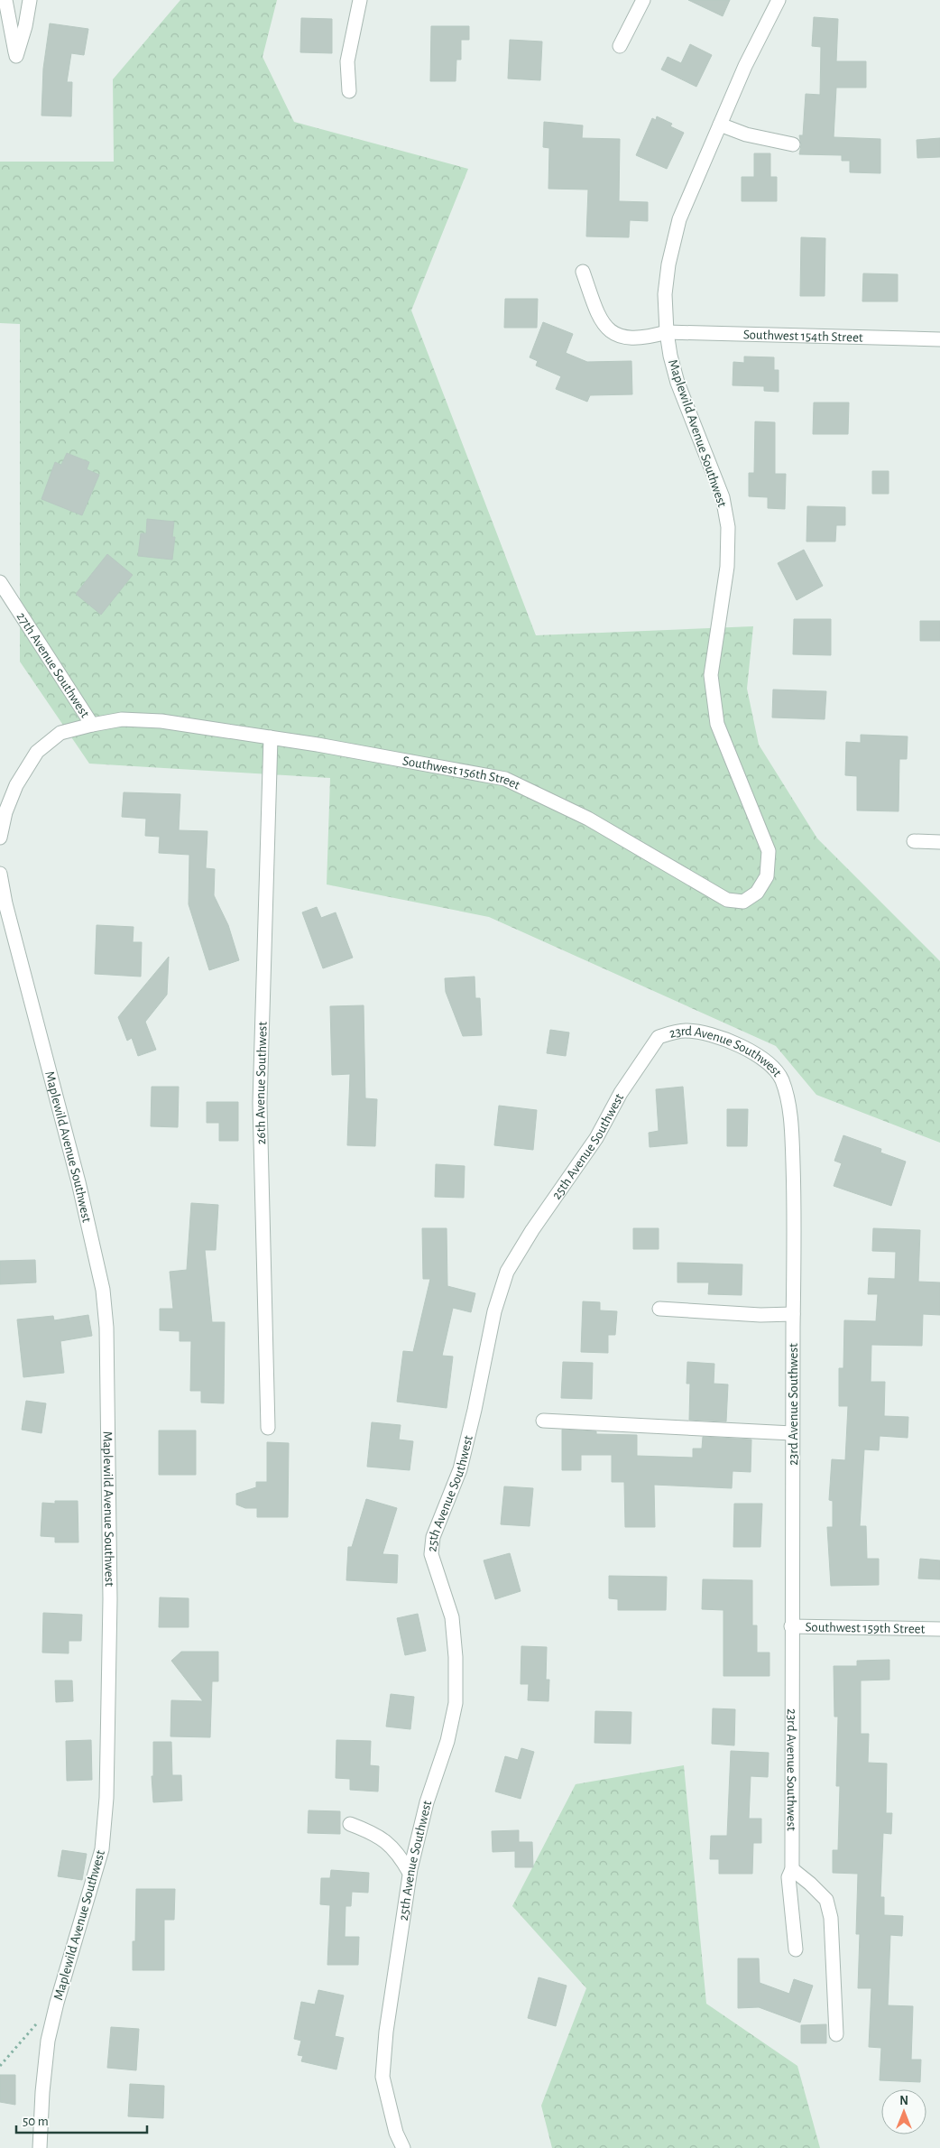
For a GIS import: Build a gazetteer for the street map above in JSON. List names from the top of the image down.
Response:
{
  "streets": {
    "street": [
      "Southwest 154th Street",
      "Maplewild Avenue Southwest",
      "27th Avenue Southwest",
      "Southwest 156th Street",
      "23rd Avenue Southwest",
      "26th Avenue Southwest",
      "25th Avenue Southwest",
      "Southwest 159th Street"
    ]
  },
  "crossings": [
    ["Southwest 154th Street", "Maplewild Avenue Southwest"],
    ["Maplewild Avenue Southwest", "Southwest 156th Street"],
    ["27th Avenue Southwest", "Southwest 156th Street"],
    ["Southwest 156th Street", "26th Avenue Southwest"],
    ["23rd Avenue Southwest", "25th Avenue Southwest"],
    ["23rd Avenue Southwest", "Southwest 159th Street"]
  ],
  "scale_bar": "50 m",
  "north": "top"
}
